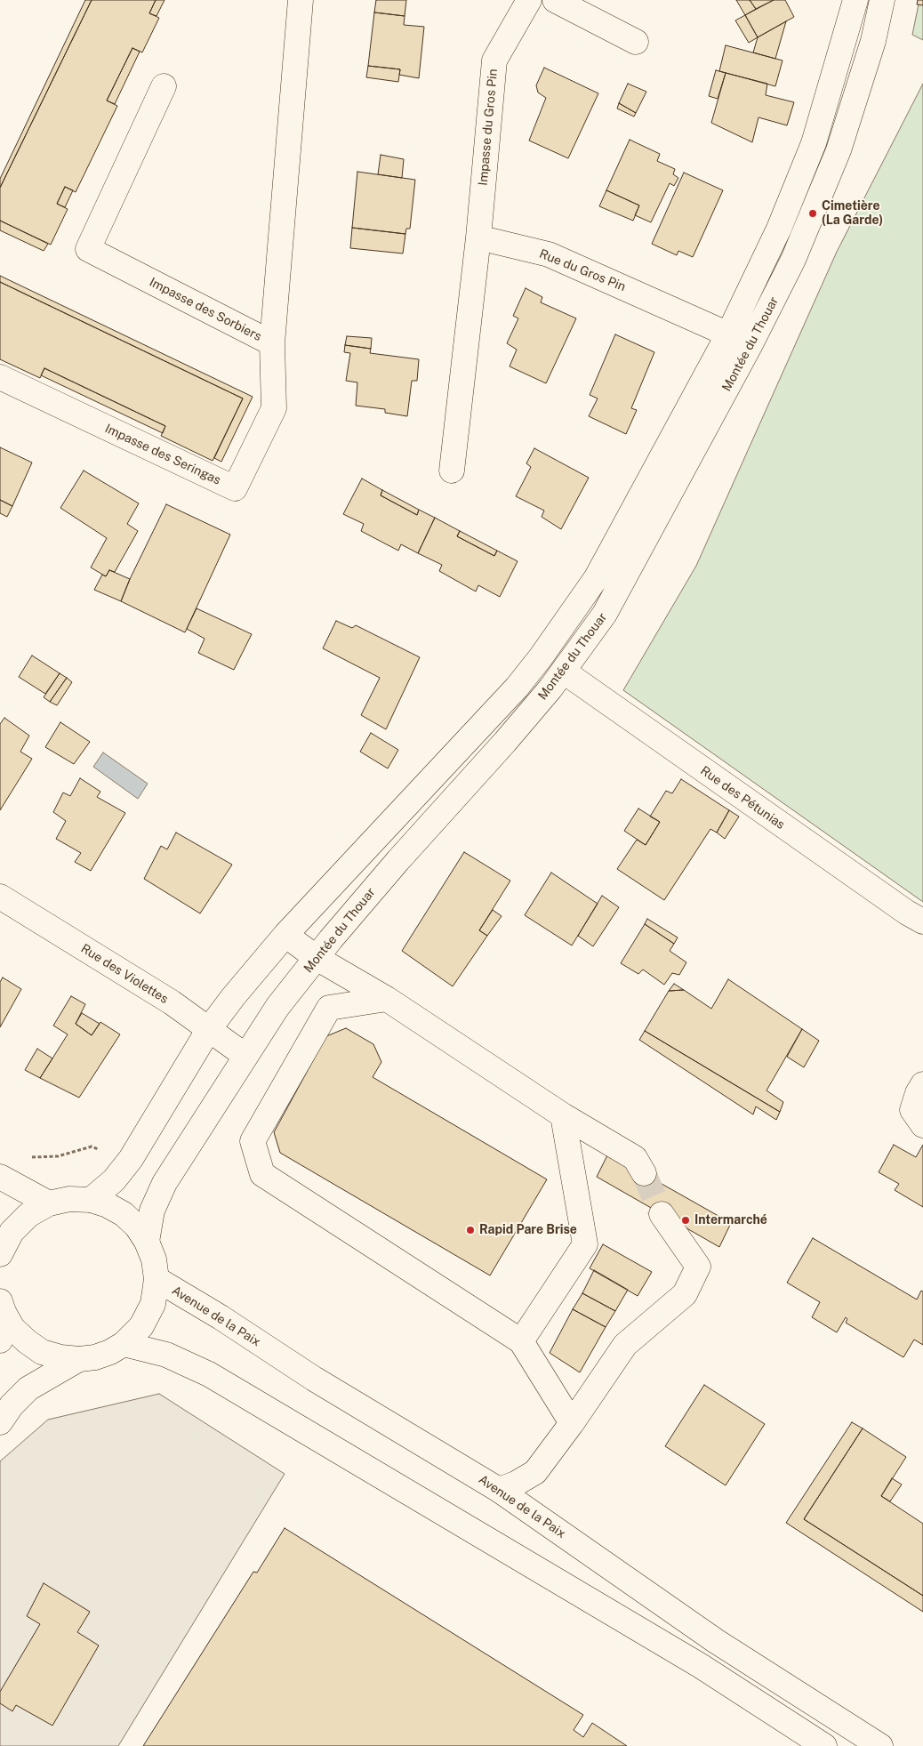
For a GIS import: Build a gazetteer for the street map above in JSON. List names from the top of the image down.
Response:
{
  "streets": {
    "street": [
      "Impasse du Gros Pin",
      "Rue du Gros Pin",
      "Impasse des Sorbiers",
      "Montée du Thouar",
      "Impasse des Seringas",
      "Rue des Pétunias",
      "Rue des Violettes",
      "Avenue de la Paix"
    ]
  },
  "crossings": [
    ["Impasse du Gros Pin", "Rue du Gros Pin"],
    ["Rue du Gros Pin", "Montée du Thouar"],
    ["Impasse des Sorbiers", "Impasse des Seringas"],
    ["Montée du Thouar", "Rue des Pétunias"],
    ["Montée du Thouar", "Rue des Violettes"]
  ],
  "places": ["Cimetière (La Garde)", "Intermarché", "Rapid Pare Brise"]
}
